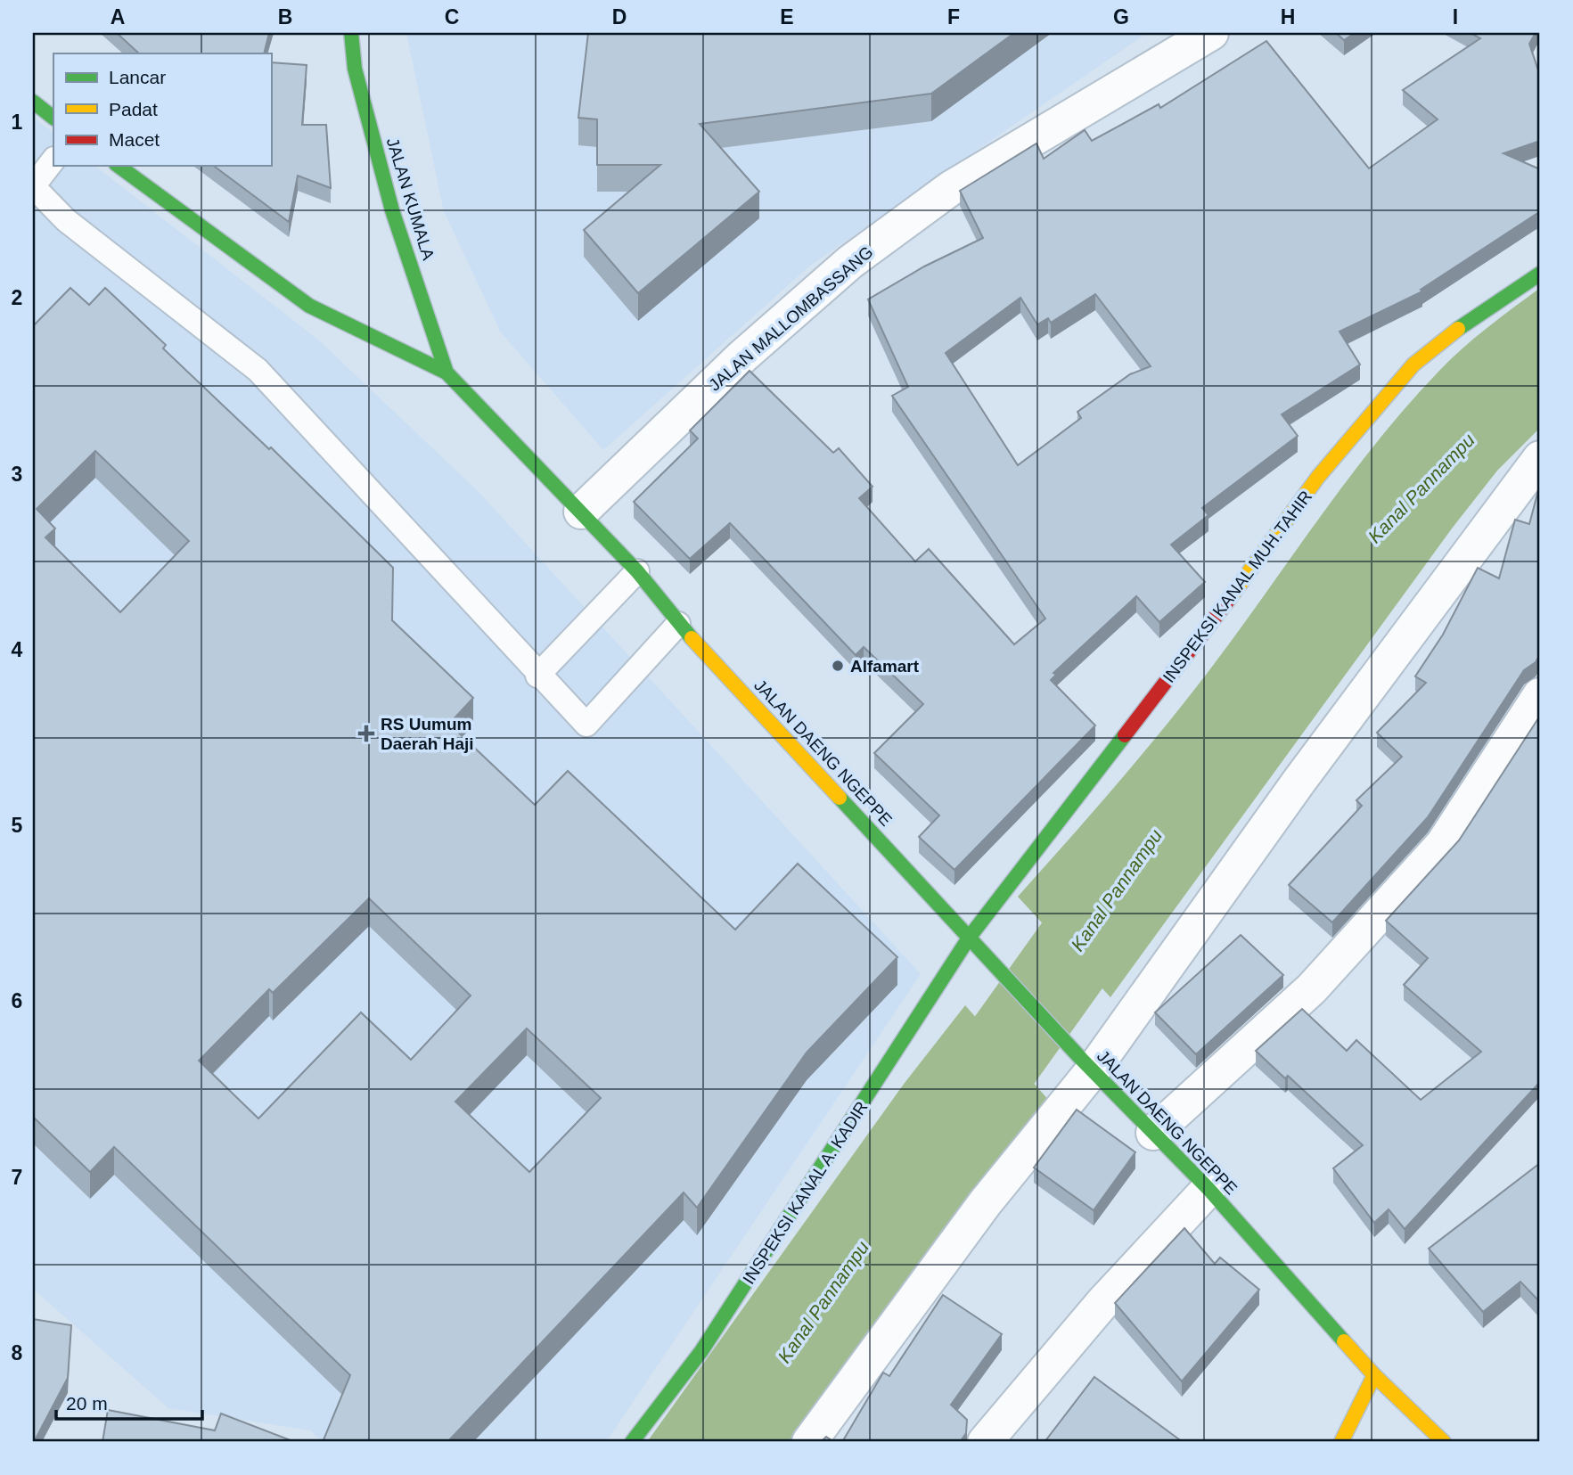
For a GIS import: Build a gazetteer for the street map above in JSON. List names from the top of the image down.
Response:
{
  "streets": {
    "main road": [
      "JALAN KUMALA",
      "INSPEKSI KANAL MUH.TAHIR",
      "JALAN DAENG NGEPPE",
      "INSPEKSI KANAL A. KADIR"
    ],
    "street": ["JALAN MALLOMBASSANG"]
  },
  "crossings": [
    ["JALAN KUMALA", "JALAN DAENG NGEPPE"],
    ["JALAN MALLOMBASSANG", "JALAN DAENG NGEPPE"],
    ["INSPEKSI KANAL MUH.TAHIR", "JALAN DAENG NGEPPE"],
    ["INSPEKSI KANAL MUH.TAHIR", "INSPEKSI KANAL A. KADIR"],
    ["JALAN DAENG NGEPPE", "INSPEKSI KANAL A. KADIR"]
  ],
  "water": ["Kanal Pannampu"],
  "places": {
    "other": ["Alfamart"],
    "health": ["RS Uumum Daerah Haji"]
  },
  "legend": ["Lancar", "Padat", "Macet"],
  "scale_bar": "20 m",
  "grid": {
    "columns": [
      "A",
      "B",
      "C",
      "D",
      "E",
      "F",
      "G",
      "H",
      "I"
    ],
    "rows": [
      "1",
      "2",
      "3",
      "4",
      "5",
      "6",
      "7",
      "8"
    ]
  }
}
